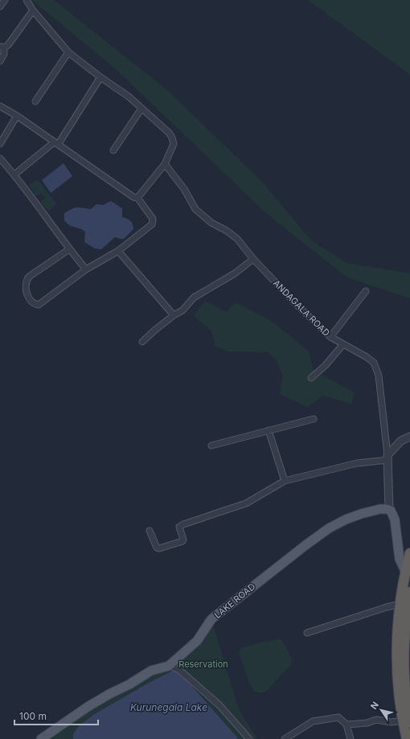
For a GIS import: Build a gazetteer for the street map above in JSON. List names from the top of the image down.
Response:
{
  "streets": {
    "main road": ["LAKE ROAD"],
    "street": ["ANDAGALA ROAD"]
  },
  "water": ["Kurunegala Lake"],
  "parks": ["Reservation"],
  "scale_bar": "100 m",
  "north": "top left"
}
